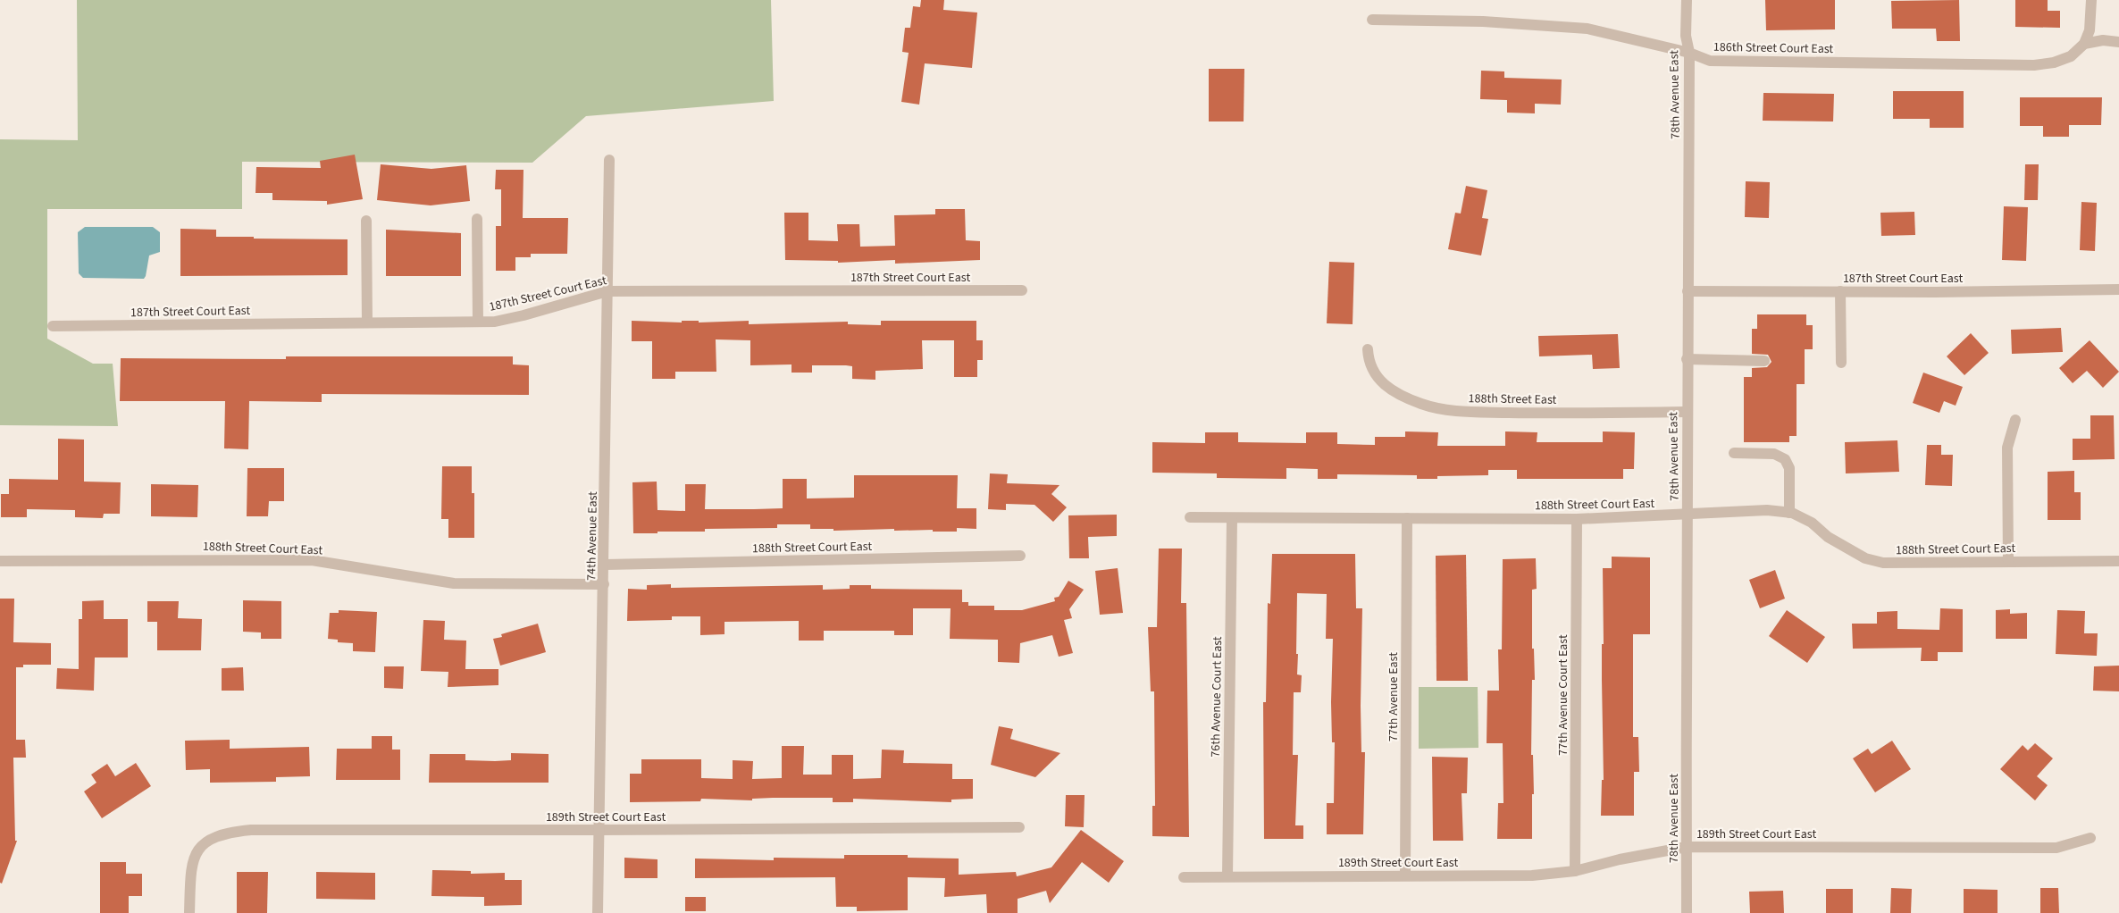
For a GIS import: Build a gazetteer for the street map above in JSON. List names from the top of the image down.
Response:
{
  "streets": {
    "street": [
      "186th Street Court East",
      "78th Avenue East",
      "187th Street Court East",
      "188th Street East",
      "188th Street Court East",
      "74th Avenue East",
      "77th Avenue Court East",
      "76th Avenue Court East",
      "77th Avenue East",
      "189th Street Court East"
    ]
  },
  "crossings": [
    ["186th Street Court East", "78th Avenue East"],
    ["78th Avenue East", "187th Street Court East"],
    ["78th Avenue East", "188th Street East"],
    ["78th Avenue East", "188th Street Court East"],
    ["78th Avenue East", "189th Street Court East"],
    ["187th Street Court East", "74th Avenue East"],
    ["188th Street Court East", "74th Avenue East"],
    ["188th Street Court East", "77th Avenue Court East"],
    ["188th Street Court East", "76th Avenue Court East"],
    ["188th Street Court East", "77th Avenue East"],
    ["74th Avenue East", "189th Street Court East"],
    ["77th Avenue Court East", "189th Street Court East"],
    ["76th Avenue Court East", "189th Street Court East"],
    ["77th Avenue East", "189th Street Court East"]
  ]
}
